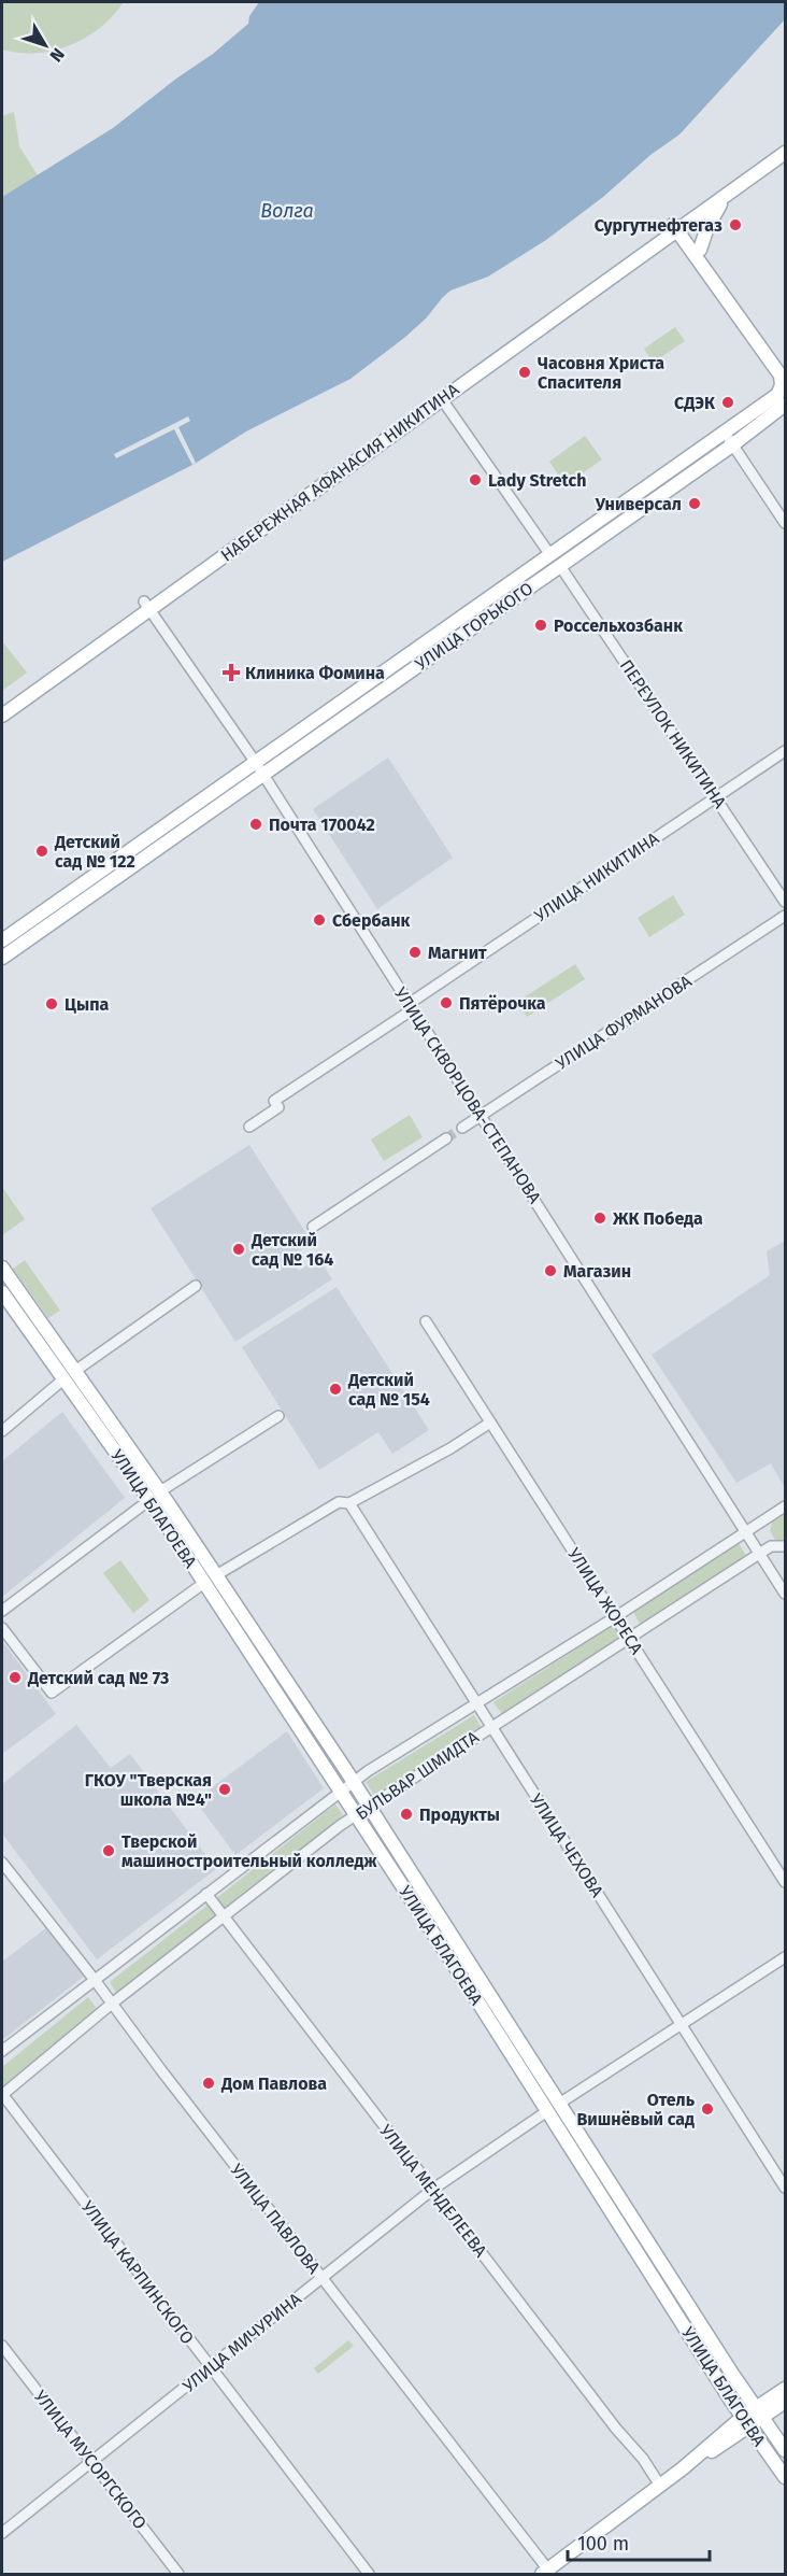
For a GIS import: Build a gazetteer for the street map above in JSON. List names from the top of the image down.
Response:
{
  "streets": {
    "main road": ["НАБЕРЕЖНАЯ АФАНАСИЯ НИКИТИНА", "УЛИЦА ГОРЬКОГО", "УЛИЦА БЛАГОЕВА"],
    "street": [
      "ПЕРЕУЛОК НИКИТИНА",
      "УЛИЦА НИКИТИНА",
      "УЛИЦА ФУРМАНОВА",
      "УЛИЦА СКВОРЦОВА-СТЕПАНОВА",
      "УЛИЦА ЖОРЕСА",
      "БУЛЬВАР ШМИДТА",
      "УЛИЦА ЧЕХОВА",
      "УЛИЦА МЕНДЕЛЕЕВА",
      "УЛИЦА ПАВЛОВА",
      "УЛИЦА КАРПИНСКОГО",
      "УЛИЦА МИЧУРИНА",
      "УЛИЦА МУСОРГСКОГО"
    ]
  },
  "crossings": [
    ["НАБЕРЕЖНАЯ АФАНАСИЯ НИКИТИНА", "УЛИЦА СКВОРЦОВА-СТЕПАНОВА"],
    ["УЛИЦА ГОРЬКОГО", "ПЕРЕУЛОК НИКИТИНА"],
    ["УЛИЦА ГОРЬКОГО", "УЛИЦА СКВОРЦОВА-СТЕПАНОВА"],
    ["ПЕРЕУЛОК НИКИТИНА", "УЛИЦА НИКИТИНА"],
    ["УЛИЦА НИКИТИНА", "УЛИЦА СКВОРЦОВА-СТЕПАНОВА"],
    ["УЛИЦА ФУРМАНОВА", "УЛИЦА СКВОРЦОВА-СТЕПАНОВА"],
    ["УЛИЦА СКВОРЦОВА-СТЕПАНОВА", "БУЛЬВАР ШМИДТА"],
    ["УЛИЦА БЛАГОЕВА", "БУЛЬВАР ШМИДТА"],
    ["УЛИЦА БЛАГОЕВА", "УЛИЦА МИЧУРИНА"],
    ["УЛИЦА ЖОРЕСА", "БУЛЬВАР ШМИДТА"],
    ["БУЛЬВАР ШМИДТА", "УЛИЦА ЧЕХОВА"],
    ["БУЛЬВАР ШМИДТА", "УЛИЦА МЕНДЕЛЕЕВА"],
    ["БУЛЬВАР ШМИДТА", "УЛИЦА ПАВЛОВА"],
    ["БУЛЬВАР ШМИДТА", "УЛИЦА КАРПИНСКОГО"],
    ["УЛИЦА МЕНДЕЛЕЕВА", "УЛИЦА МИЧУРИНА"],
    ["УЛИЦА ПАВЛОВА", "УЛИЦА МИЧУРИНА"],
    ["УЛИЦА КАРПИНСКОГО", "УЛИЦА МИЧУРИНА"],
    ["УЛИЦА МИЧУРИНА", "УЛИЦА МУСОРГСКОГО"]
  ],
  "water": ["Волга"],
  "places": {
    "other": [
      "Сургутнефтегаз",
      "Часовня Христа Спасителя",
      "СДЭК",
      "Lady Stretch",
      "Универсал",
      "Россельхозбанк",
      "Почта 170042",
      "Детский сад № 122",
      "Сбербанк",
      "Магнит",
      "Пятёрочка",
      "Цыпа",
      "ЖК Победа",
      "Детский сад № 164",
      "Магазин",
      "Детский сад № 154",
      "Детский сад № 73",
      "ГКОУ \"Тверская школа №4\"",
      "Продукты",
      "Тверской машиностроительный колледж",
      "Дом Павлова",
      "Отель Вишнёвый сад"
    ],
    "health": ["Клиника Фомина"]
  },
  "scale_bar": "100 m",
  "north": "bottom right"
}
